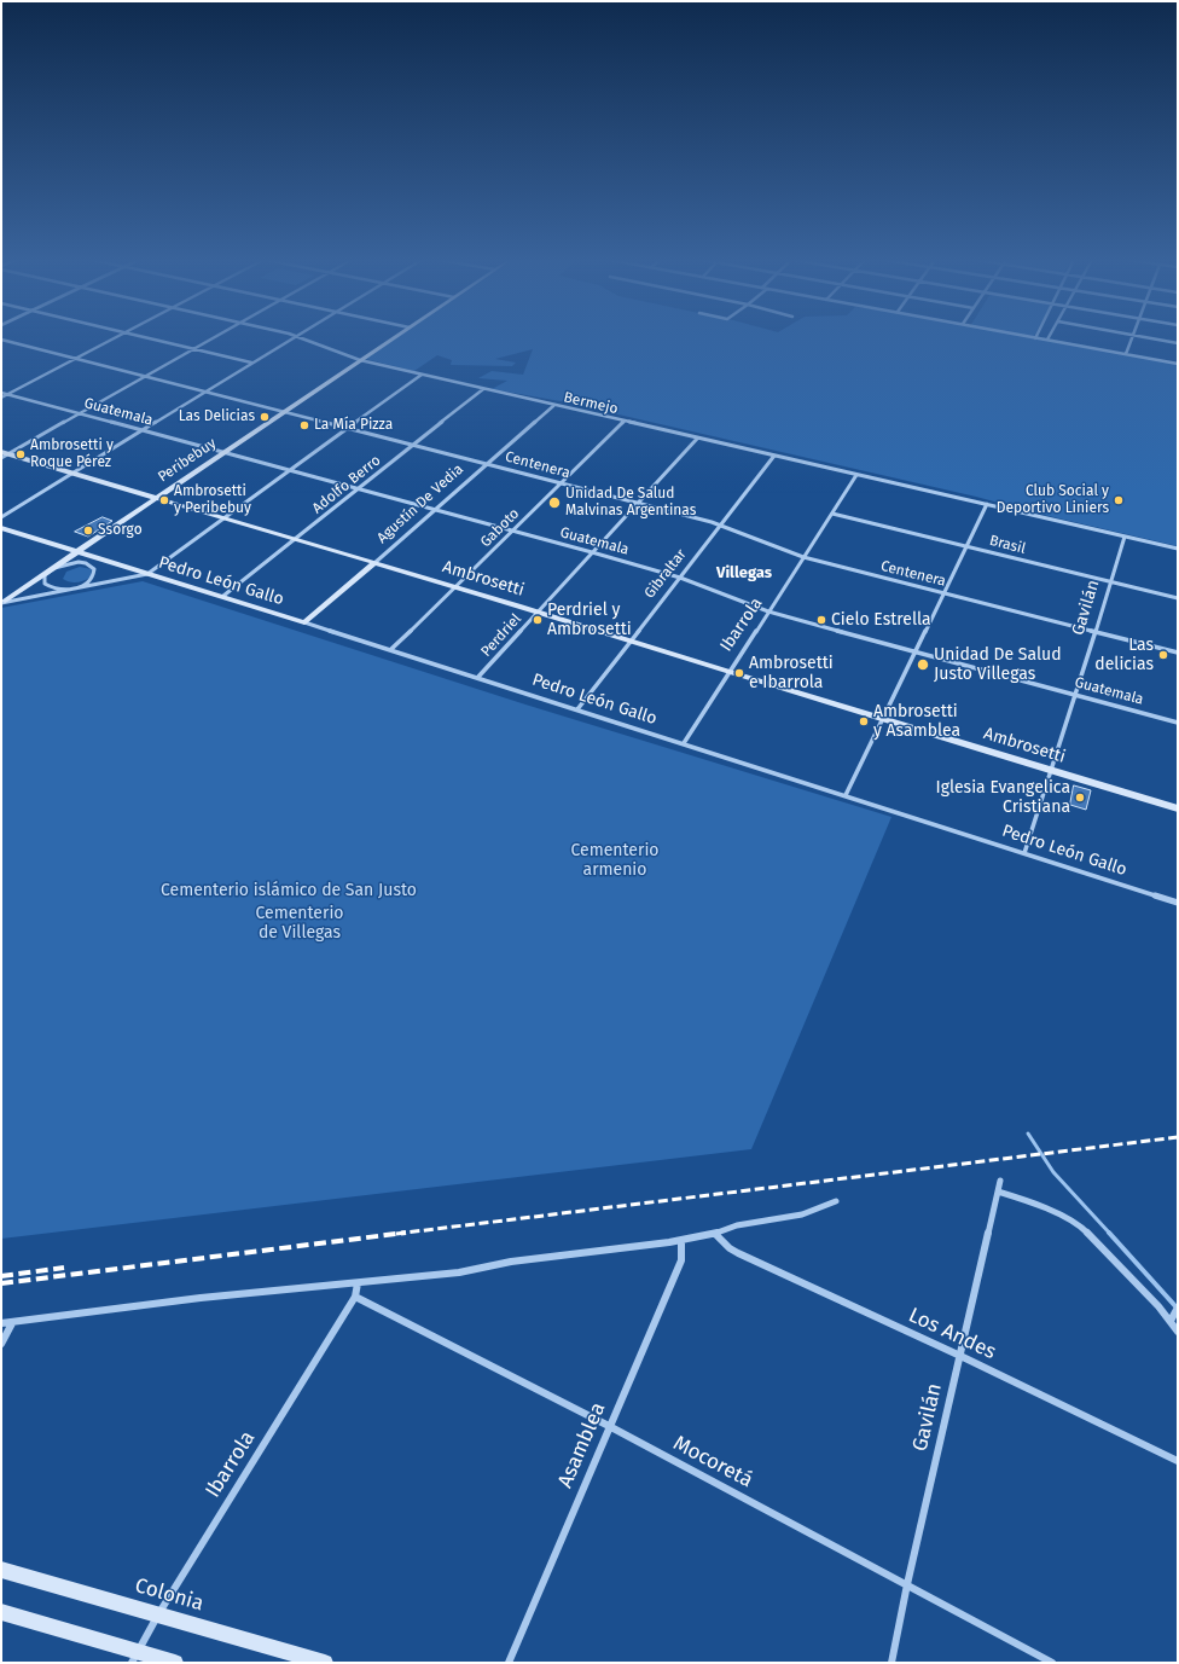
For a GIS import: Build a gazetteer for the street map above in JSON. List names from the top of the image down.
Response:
{
  "streets": {
    "street": [
      "Bermejo",
      "Guatemala",
      "Peribebuy",
      "Centenera",
      "Adolfo Berro",
      "Agustín De Vedia",
      "Gaboto",
      "Brasil",
      "Gibraltar",
      "Ambrosetti",
      "Pedro León Gallo",
      "Gavilán",
      "Ibarrola",
      "Perdriel",
      "Los Andes",
      "Asamblea",
      "Mocoretá",
      "Colonia"
    ]
  },
  "crossings": [
    ["Bermejo", "Peribebuy"],
    ["Bermejo", "Adolfo Berro"],
    ["Bermejo", "Agustín De Vedia"],
    ["Bermejo", "Gaboto"],
    ["Bermejo", "Gibraltar"],
    ["Bermejo", "Gavilán"],
    ["Bermejo", "Ibarrola"],
    ["Bermejo", "Perdriel"],
    ["Guatemala", "Peribebuy"],
    ["Guatemala", "Adolfo Berro"],
    ["Guatemala", "Agustín De Vedia"],
    ["Guatemala", "Gaboto"],
    ["Guatemala", "Gibraltar"],
    ["Guatemala", "Gavilán"],
    ["Guatemala", "Ibarrola"],
    ["Guatemala", "Perdriel"],
    ["Peribebuy", "Centenera"],
    ["Peribebuy", "Ambrosetti"],
    ["Peribebuy", "Pedro León Gallo"],
    ["Centenera", "Adolfo Berro"],
    ["Centenera", "Agustín De Vedia"],
    ["Centenera", "Gaboto"],
    ["Centenera", "Gibraltar"],
    ["Centenera", "Gavilán"],
    ["Centenera", "Ibarrola"],
    ["Centenera", "Perdriel"],
    ["Adolfo Berro", "Ambrosetti"],
    ["Adolfo Berro", "Pedro León Gallo"],
    ["Agustín De Vedia", "Ambrosetti"],
    ["Agustín De Vedia", "Pedro León Gallo"],
    ["Gaboto", "Ambrosetti"],
    ["Gaboto", "Pedro León Gallo"],
    ["Brasil", "Gavilán"],
    ["Brasil", "Ibarrola"],
    ["Gibraltar", "Ambrosetti"],
    ["Gibraltar", "Pedro León Gallo"],
    ["Ambrosetti", "Gavilán"],
    ["Ambrosetti", "Ibarrola"],
    ["Ambrosetti", "Perdriel"],
    ["Pedro León Gallo", "Gavilán"],
    ["Pedro León Gallo", "Ibarrola"],
    ["Pedro León Gallo", "Perdriel"],
    ["Gavilán", "Los Andes"],
    ["Gavilán", "Mocoretá"],
    ["Ibarrola", "Mocoretá"],
    ["Ibarrola", "Colonia"],
    ["Asamblea", "Mocoretá"]
  ],
  "districts": ["Villegas"],
  "parks": ["Cementerio armenio", "Cementerio islámico de San Justo", "Cementerio de Villegas"],
  "places": [
    "Las Delicias",
    "La Mía Pizza",
    "Ambrosetti y Roque Pérez",
    "Ambrosetti y Peribebuy",
    "Club Social y Deportivo Liniers",
    "Unidad De Salud Malvinas Argentinas",
    "Ssorgo",
    "Perdriel y Ambrosetti",
    "Cielo Estrella",
    "Las delicias",
    "Unidad De Salud Justo Villegas",
    "Ambrosetti e Ibarrola",
    "Ambrosetti y Asamblea",
    "Iglesia Evangelica Cristiana"
  ]
}
